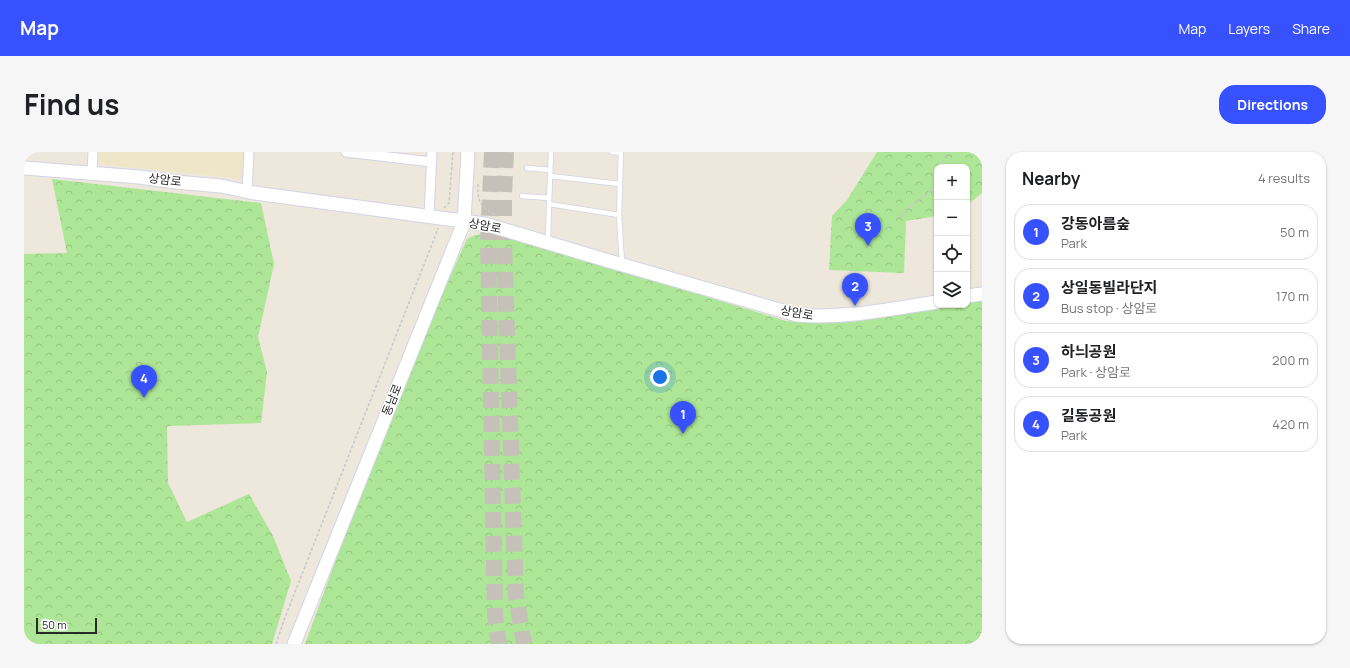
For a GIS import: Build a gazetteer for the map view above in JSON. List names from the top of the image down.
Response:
{
  "streets": {
    "main road": ["상암로", "동남로"]
  },
  "crossings": [
    ["상암로", "동남로"]
  ],
  "scale_bar": "50 m",
  "page": {
    "header": "Map",
    "nav": ["Map", "Layers", "Share"],
    "title": "Find us",
    "buttons": "Directions",
    "heading": ["Nearby", "4 results"],
    "map_buttons": ["+", "−"],
    "list": [
      {
        "mark": "1",
        "name": "강동아름숲",
        "note": "Park",
        "value": "50 m"
      },
      {
        "mark": "2",
        "name": "상일동빌라단지",
        "note": "Bus stop · 상암로",
        "value": "170 m"
      },
      {
        "mark": "3",
        "name": "하늬공원",
        "note": "Park · 상암로",
        "value": "200 m"
      },
      {
        "mark": "4",
        "name": "길동공원",
        "note": "Park",
        "value": "420 m"
      }
    ],
    "pins": [
      "3",
      "2",
      "4",
      "1"
    ],
    "scale": "50 m"
  }
}
